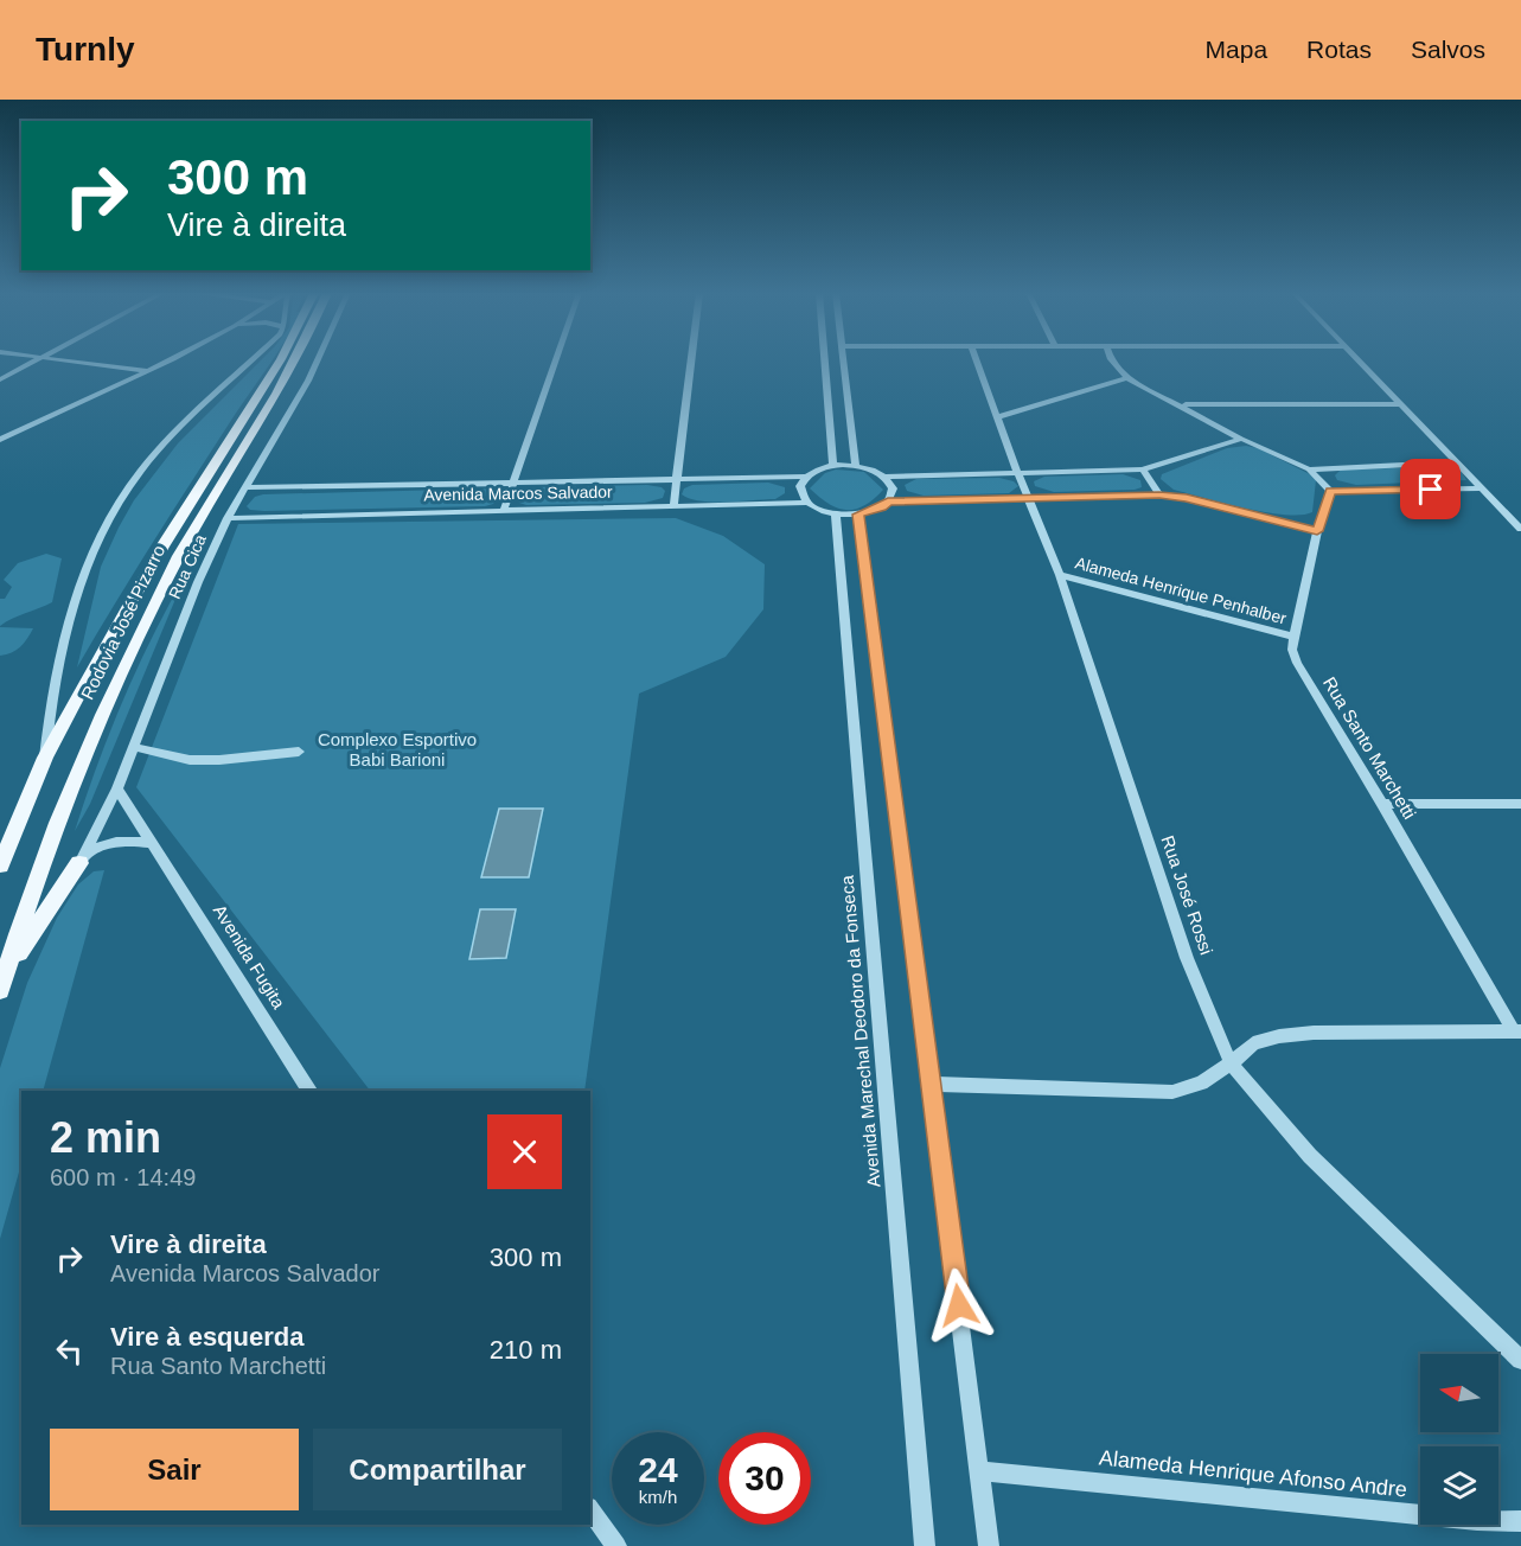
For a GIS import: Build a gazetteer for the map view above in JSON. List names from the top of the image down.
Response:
{
  "streets": {
    "main road": ["Rodovia José Pizarro"],
    "street": [
      "Avenida Marcos Salvador",
      "Rua Cica",
      "Alameda Henrique Penhalber",
      "Rua Santo Marchetti",
      "Rua José Rossi",
      "Avenida Fugita",
      "Avenida Marechal Deodoro da Fonseca",
      "Alameda Henrique Afonso Andre"
    ]
  },
  "crossings": [
    ["Avenida Marcos Salvador", "Rua Cica"],
    ["Rua Cica", "Avenida Fugita"],
    ["Alameda Henrique Penhalber", "Rua Santo Marchetti"],
    ["Alameda Henrique Penhalber", "Rua José Rossi"]
  ],
  "parks": ["Complexo Esportivo Babi Barioni"],
  "north": "left",
  "page": {
    "header": "Turnly",
    "nav": ["Mapa", "Rotas", "Salvos"],
    "turn": ["300 m", "Vire à direita"],
    "heading": ["2 min", "600 m · 14:49"],
    "list": [
      {
        "name": "Vire à direita",
        "note": "Avenida Marcos Salvador",
        "value": "300 m"
      },
      {
        "name": "Vire à esquerda",
        "note": "Rua Santo Marchetti",
        "value": "210 m"
      }
    ],
    "buttons": ["Sair", "Compartilhar"],
    "speed": "24 km/h",
    "limit": "30"
  }
}
